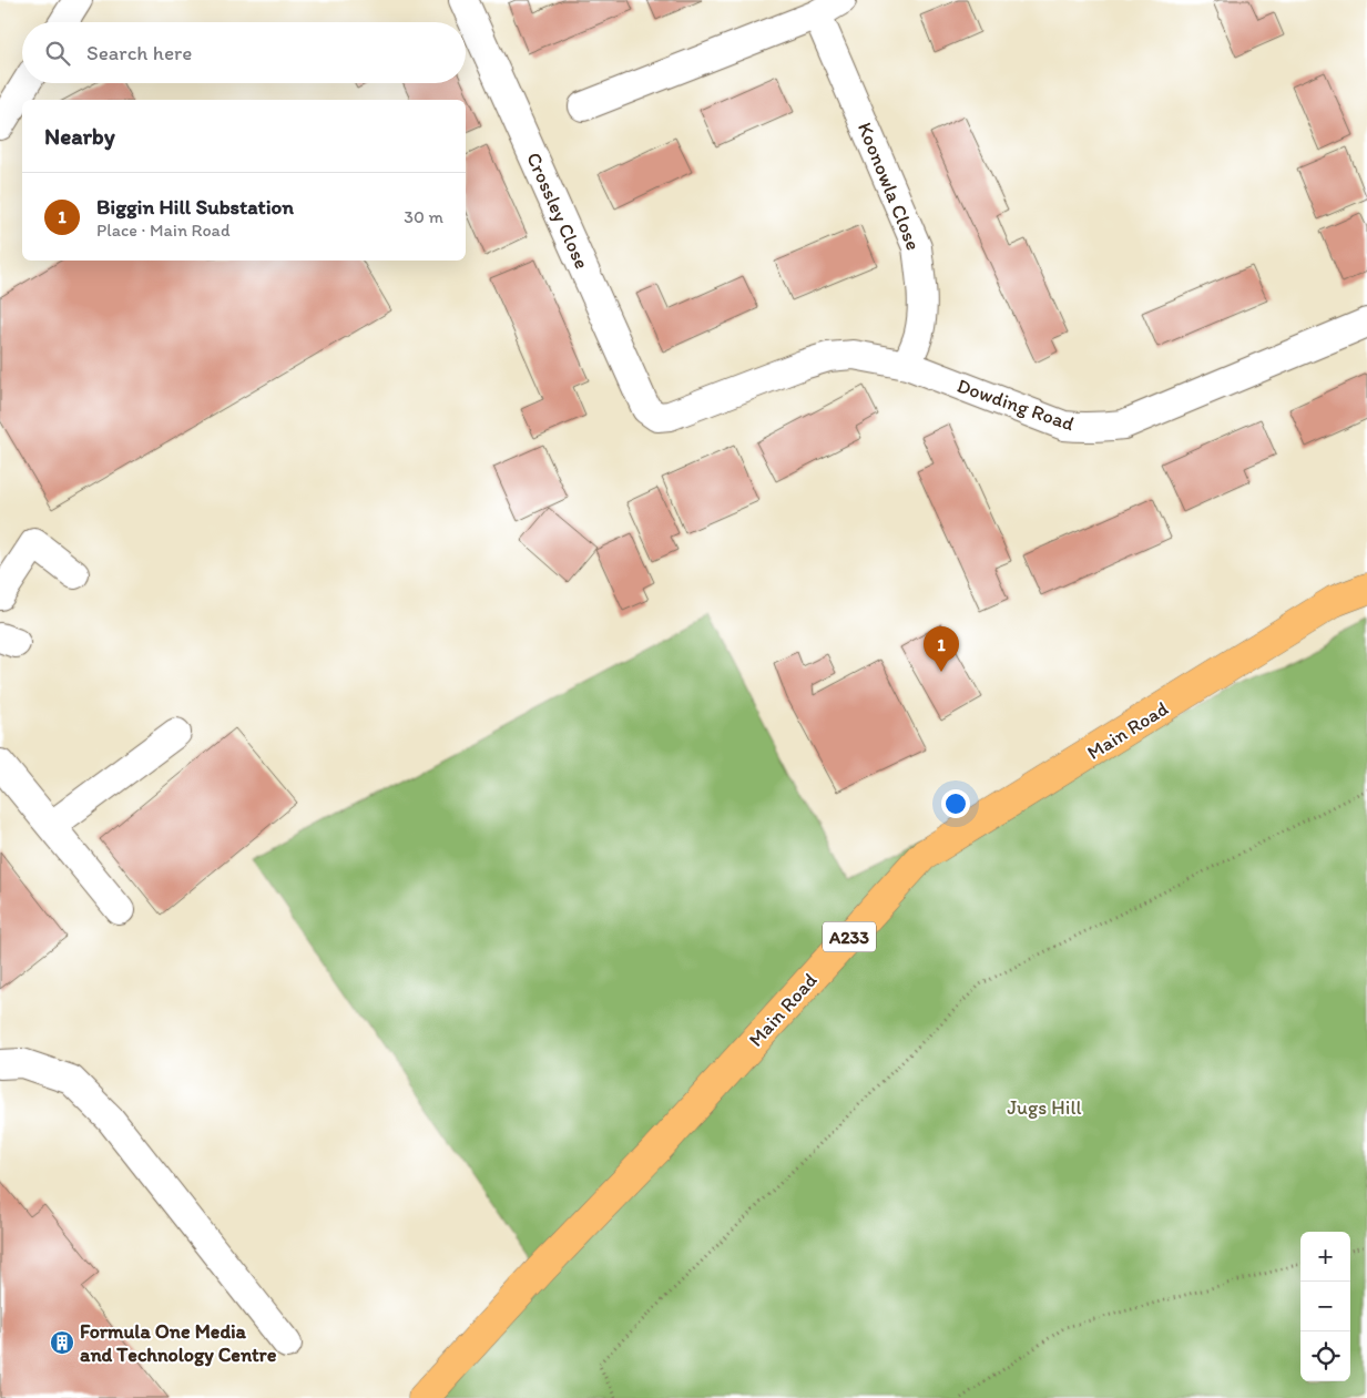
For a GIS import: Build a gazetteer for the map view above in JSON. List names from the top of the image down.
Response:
{
  "streets": {
    "main road": ["Main Road", "A233"],
    "street": ["Koonowla Close", "Crossley Close", "Dowding Road"]
  },
  "crossings": [
    ["Koonowla Close", "Dowding Road"],
    ["Crossley Close", "Dowding Road"]
  ],
  "parks": ["Jugs Hill"],
  "places": {
    "building": ["Formula One Media and Technology Centre"]
  },
  "page": {
    "search": "Search here",
    "heading": "Nearby",
    "list": [
      {
        "mark": "1",
        "name": "Biggin Hill Substation",
        "note": "Place · Main Road",
        "value": "30 m"
      }
    ],
    "pins": "1",
    "map_buttons": ["+", "−"]
  }
}
